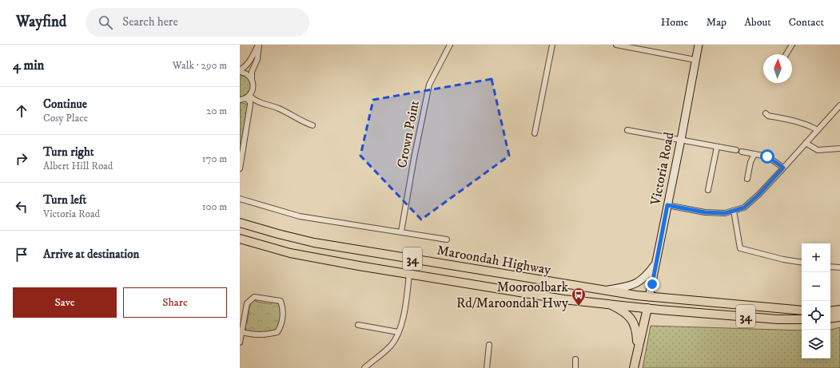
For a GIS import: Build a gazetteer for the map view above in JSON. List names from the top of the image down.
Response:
{
  "streets": {
    "main road": ["Victoria Road", "34", "Maroondah Highway"],
    "street": ["Crown Point"]
  },
  "crossings": [
    ["Crown Point", "Maroondah Highway"],
    ["Victoria Road", "Maroondah Highway"]
  ],
  "places": {
    "bus stop": ["Mooroolbark Rd/Maroondah Hwy"]
  },
  "north": "top",
  "page": {
    "header": "Wayfind",
    "search": "Search here",
    "nav": [
      "Home",
      "Map",
      "About",
      "Contact"
    ],
    "heading": ["4 min", "Walk · 290 m"],
    "list": [
      ["Continue", "Cosy Place", "20 m"],
      ["Turn right", "Albert Hill Road", "170 m"],
      ["Turn left", "Victoria Road", "100 m"],
      "Arrive at destination"
    ],
    "map_buttons": ["+", "−"],
    "buttons": ["Save", "Share"]
  }
}
